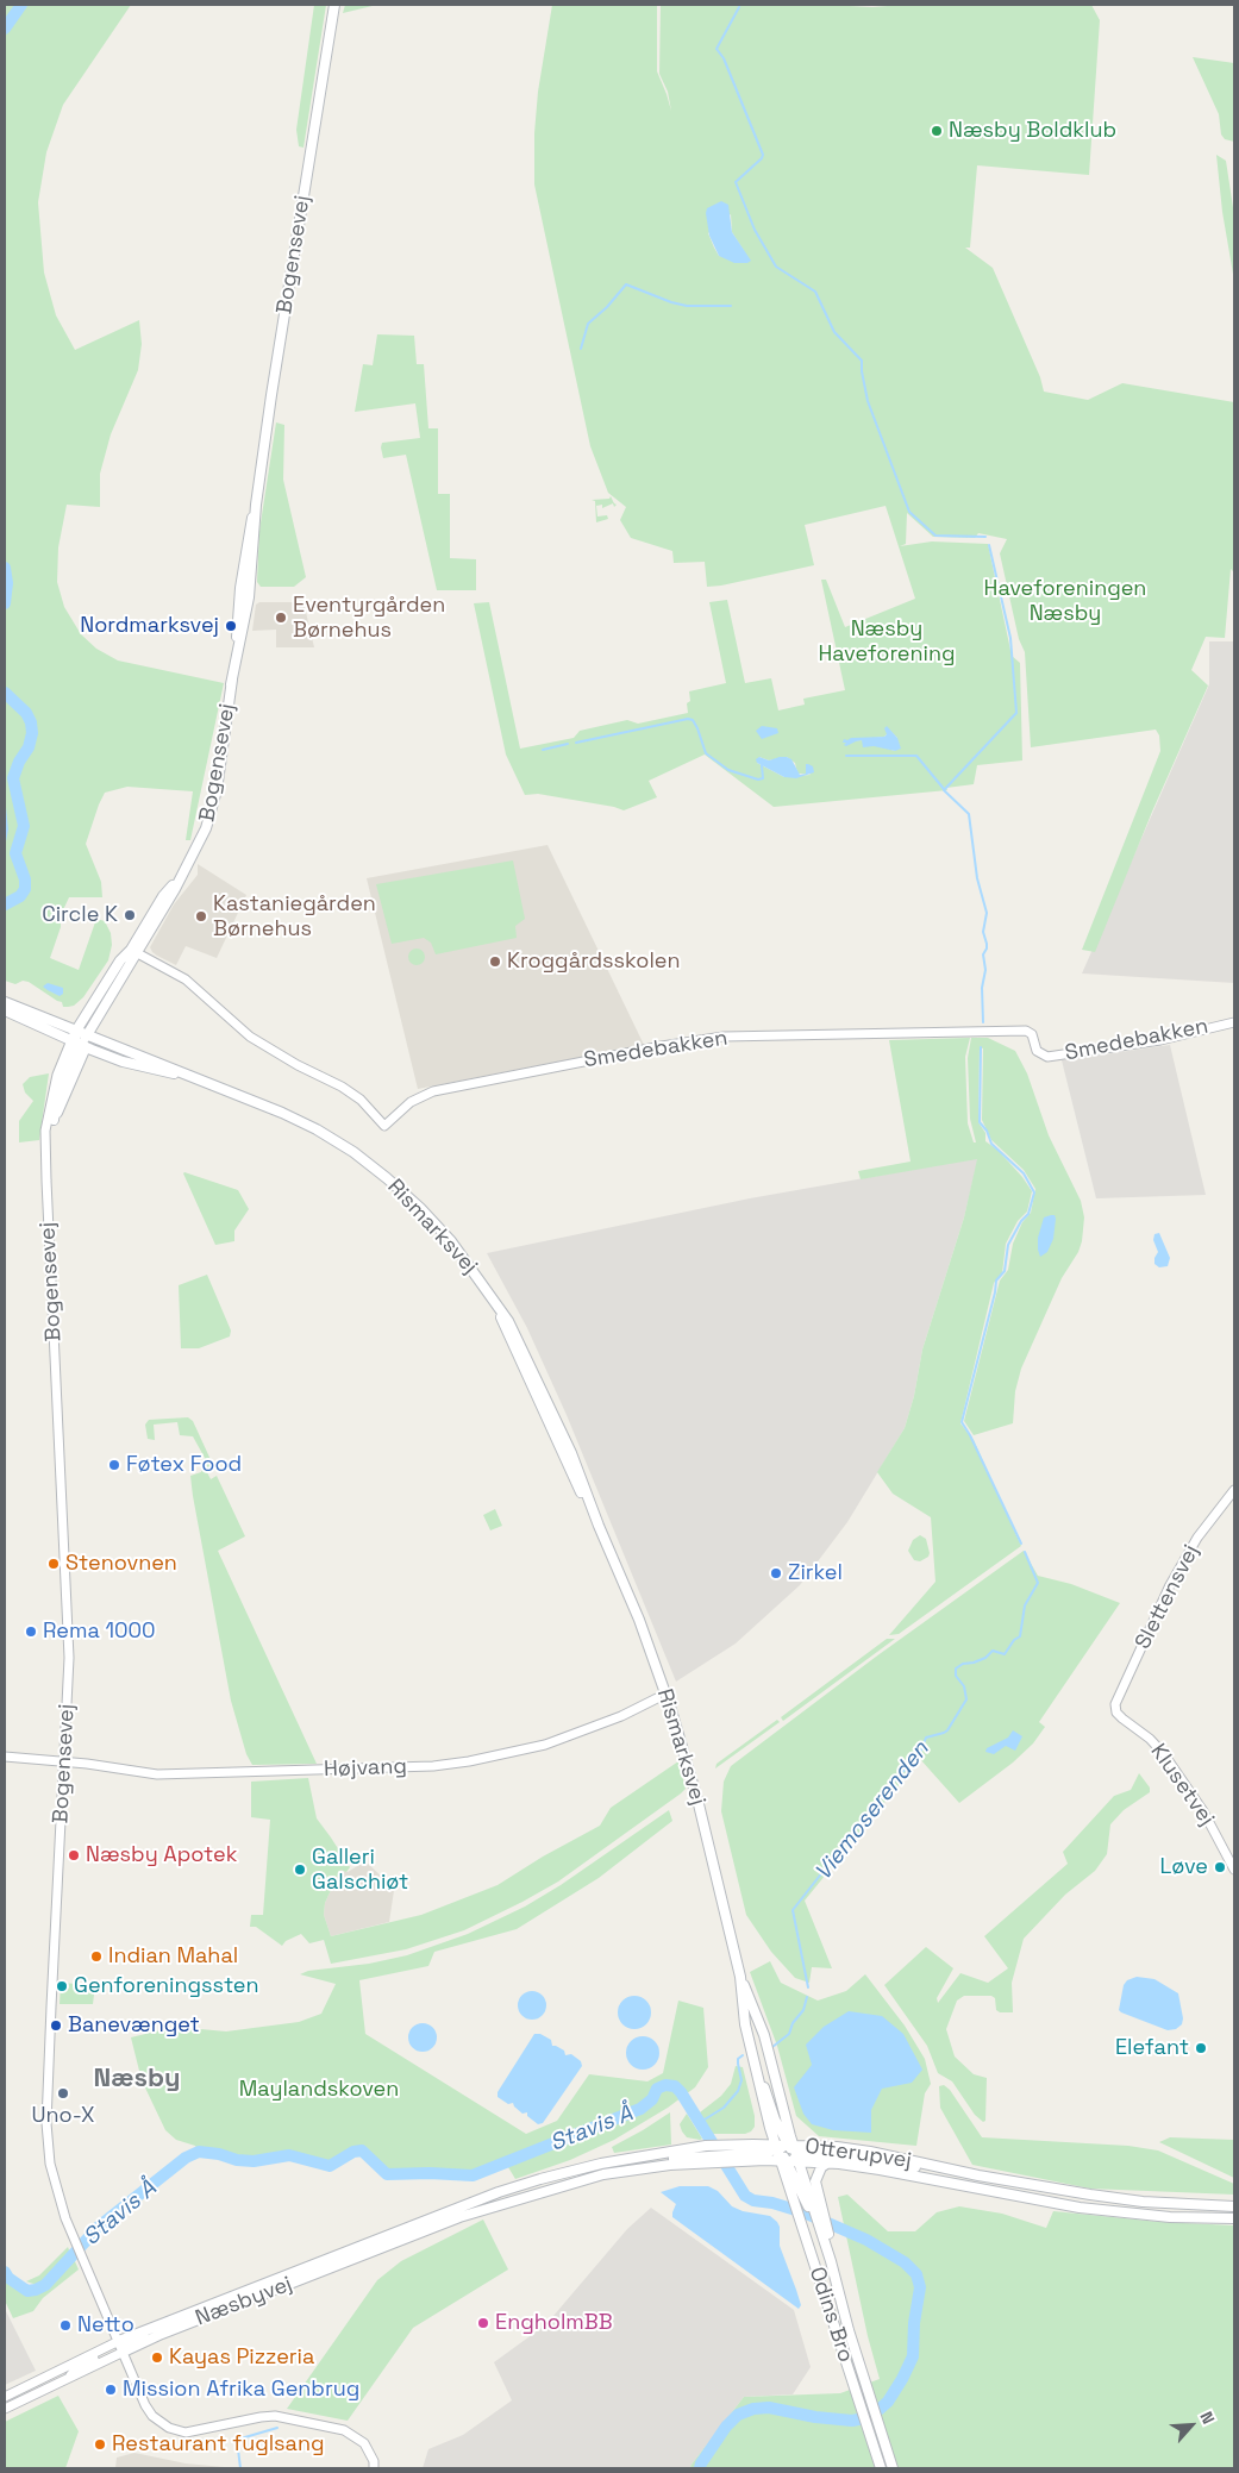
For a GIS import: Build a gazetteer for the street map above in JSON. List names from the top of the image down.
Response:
{
  "streets": {
    "main road": [
      "Bogensevej",
      "Rismarksvej",
      "Otterupvej",
      "Næsbyvej",
      "Odins Bro"
    ],
    "street": [
      "Smedebakken",
      "Slettensvej",
      "Højvang",
      "Klusetvej"
    ]
  },
  "crossings": [
    ["Bogensevej", "Smedebakken"],
    ["Bogensevej", "Rismarksvej"],
    ["Bogensevej", "Højvang"],
    ["Bogensevej", "Næsbyvej"],
    ["Rismarksvej", "Otterupvej"],
    ["Rismarksvej", "Odins Bro"],
    ["Slettensvej", "Klusetvej"],
    ["Otterupvej", "Næsbyvej"],
    ["Otterupvej", "Odins Bro"]
  ],
  "districts": ["Næsby"],
  "water": ["Viemoserenden", "Stavis Å"],
  "parks": ["Haveforeningen Næsby", "Næsby Haveforening", "Maylandskoven"],
  "places": [
    "Næsby Boldklub",
    "Eventyrgården Børnehus",
    "Nordmarksvej",
    "Circle K",
    "Kastaniegården Børnehus",
    "Kroggårdsskolen",
    "Føtex Food",
    "Stenovnen",
    "Zirkel",
    "Rema 1000",
    "Næsby Apotek",
    "Løve",
    "Galleri Galschiøt",
    "Indian Mahal",
    "Genforeningssten",
    "Banevænget",
    "Elefant",
    "Uno-X",
    "EngholmBB",
    "Netto",
    "Kayas Pizzeria",
    "Mission Afrika Genbrug",
    "Restaurant fuglsang"
  ],
  "north": "top right"
}
